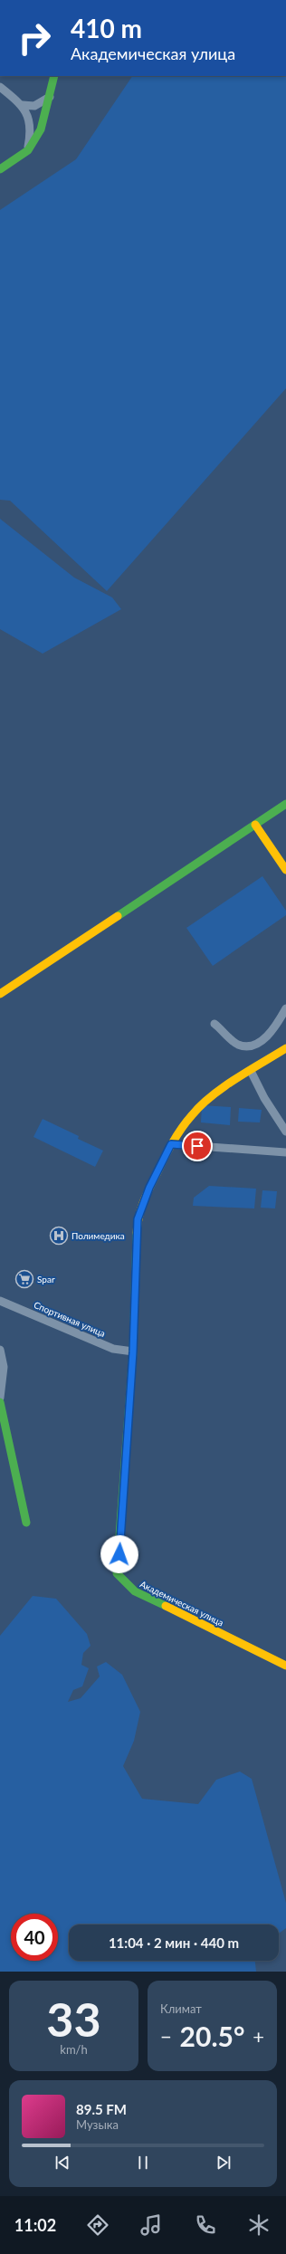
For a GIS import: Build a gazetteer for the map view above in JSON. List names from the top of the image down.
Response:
{
  "streets": {
    "street": ["Спортивная улица", "Академическая улица"]
  },
  "crossings": [
    ["Спортивная улица", "Академическая улица"]
  ],
  "places": {
    "hospital": ["Полимедика"],
    "supermarket": ["Spar"]
  },
  "page": {
    "turn": ["410 m", "Академическая улица"],
    "limit": "40",
    "trip": "11:04 · 2 мин · 440 m",
    "tile": [
      ["33", "km/h"],
      "Климат"
    ],
    "heat": ["−", "20.5°", "+"],
    "song": ["89.5 FM", "Музыка"],
    "tabs": "11:02"
  }
}
